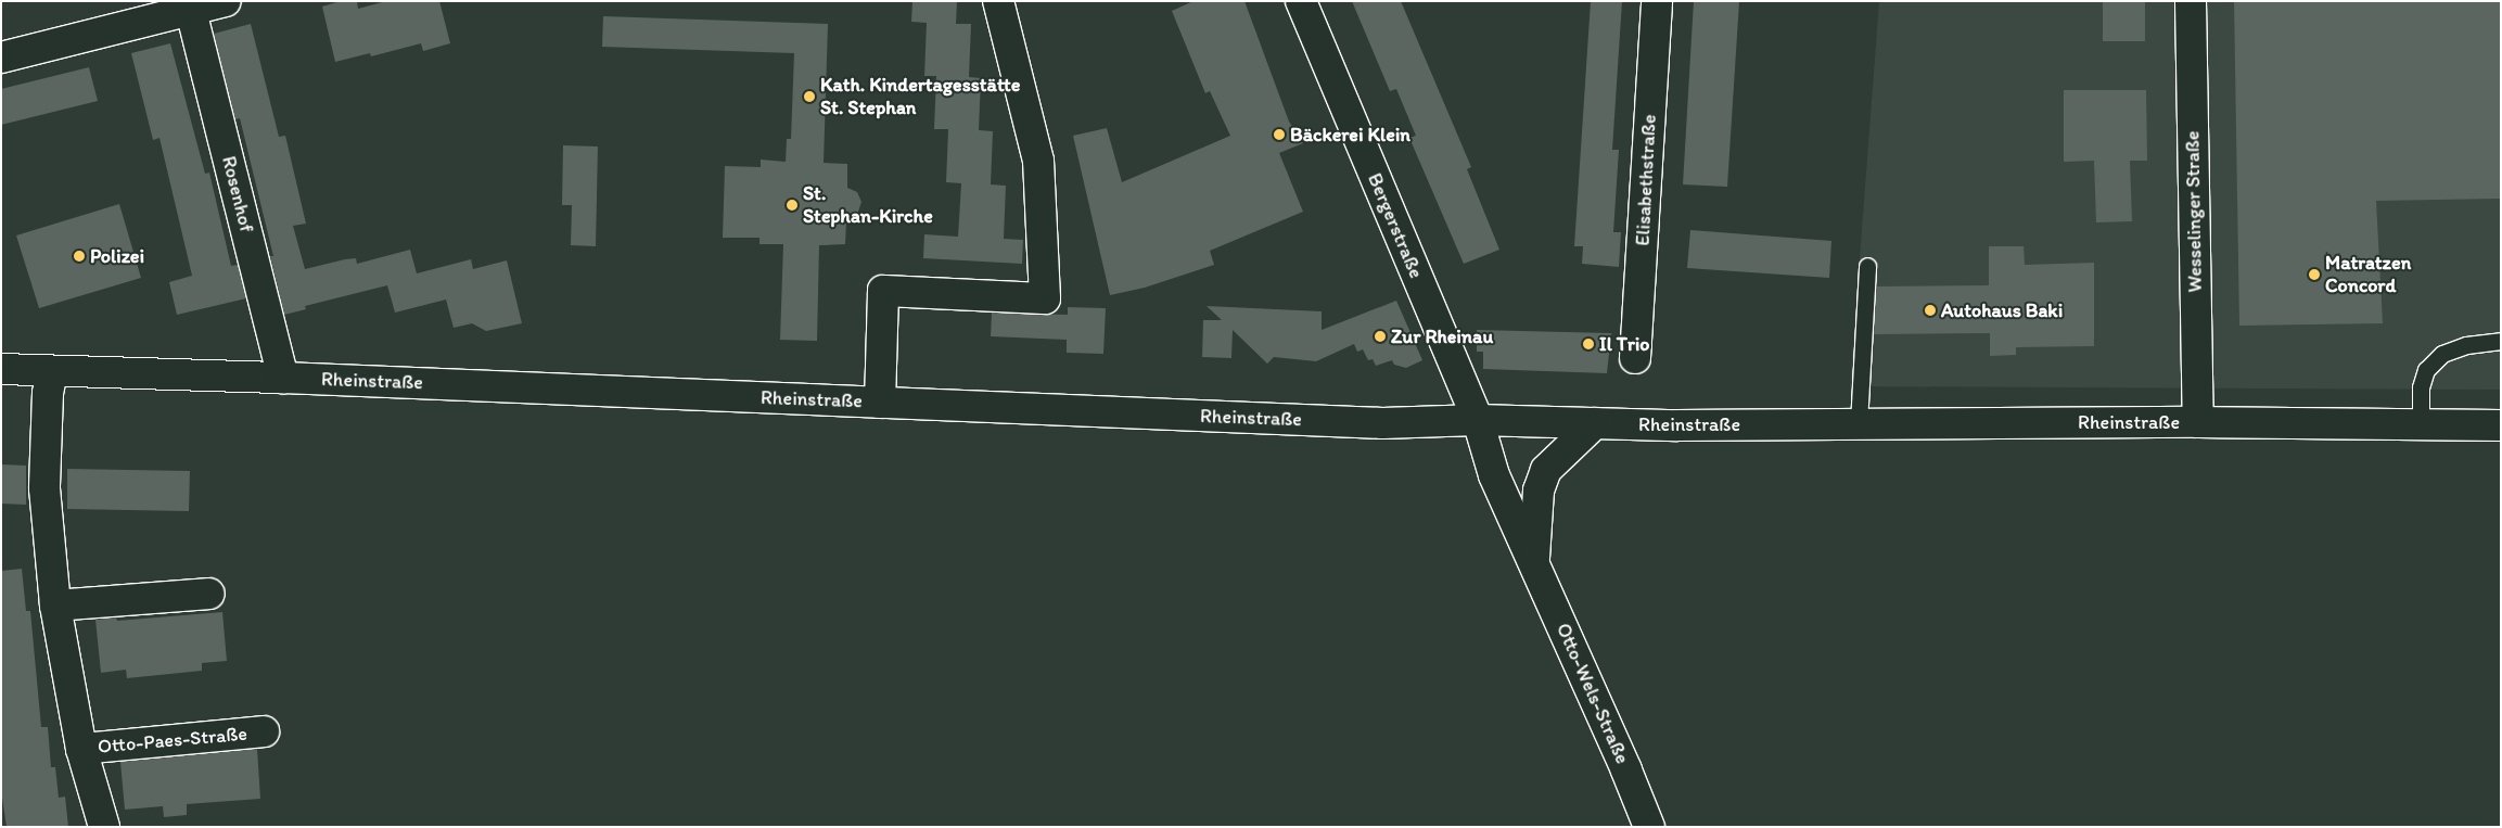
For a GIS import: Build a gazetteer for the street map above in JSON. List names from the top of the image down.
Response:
{
  "streets": {
    "street": [
      "Elisabethstraße",
      "Rosenhof",
      "Wesselinger Straße",
      "Bergerstraße",
      "Rheinstraße",
      "Otto-Wels-Straße",
      "Otto-Paes-Straße"
    ]
  },
  "crossings": [
    ["Rosenhof", "Rheinstraße"],
    ["Wesselinger Straße", "Rheinstraße"],
    ["Bergerstraße", "Rheinstraße"],
    ["Bergerstraße", "Otto-Wels-Straße"],
    ["Rheinstraße", "Otto-Wels-Straße"],
    ["Rheinstraße", "Otto-Paes-Straße"]
  ],
  "places": [
    "Kath. Kindertagesstätte St. Stephan",
    "Bäckerei Klein",
    "St. Stephan-Kirche",
    "Polizei",
    "Matratzen Concord",
    "Autohaus Baki",
    "Zur Rheinau",
    "Il Trio"
  ]
}
